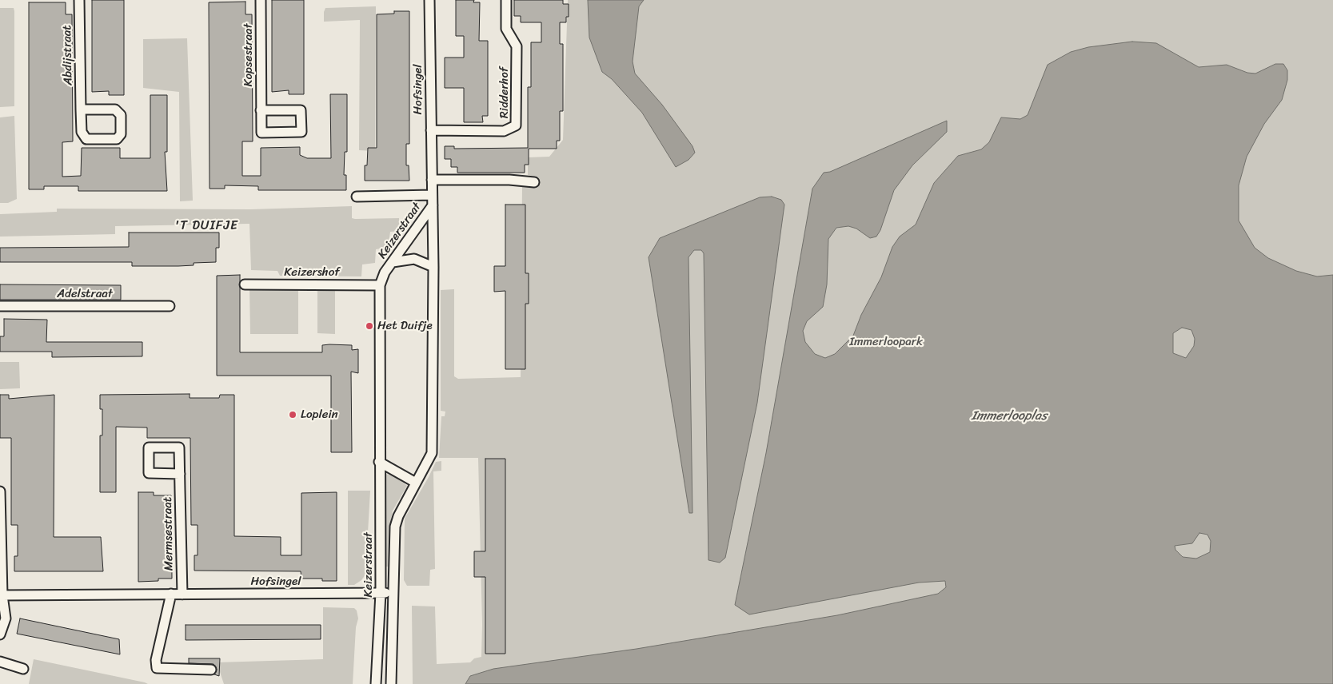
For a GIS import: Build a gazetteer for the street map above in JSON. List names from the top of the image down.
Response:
{
  "streets": {
    "street": [
      "Abdijstraat",
      "Kopsestraat",
      "Hofsingel",
      "Ridderhof",
      "Keizerstraat",
      "Keizershof",
      "Adelstraat",
      "Mermsestraat"
    ]
  },
  "crossings": [
    ["Hofsingel", "Ridderhof"],
    ["Hofsingel", "Keizerstraat"],
    ["Hofsingel", "Mermsestraat"],
    ["Keizerstraat", "Keizershof"]
  ],
  "districts": ["'T DUIFJE"],
  "water": ["Immerlooplas"],
  "parks": ["Immerloopark"],
  "places": ["Het Duifje", "Loplein"]
}
